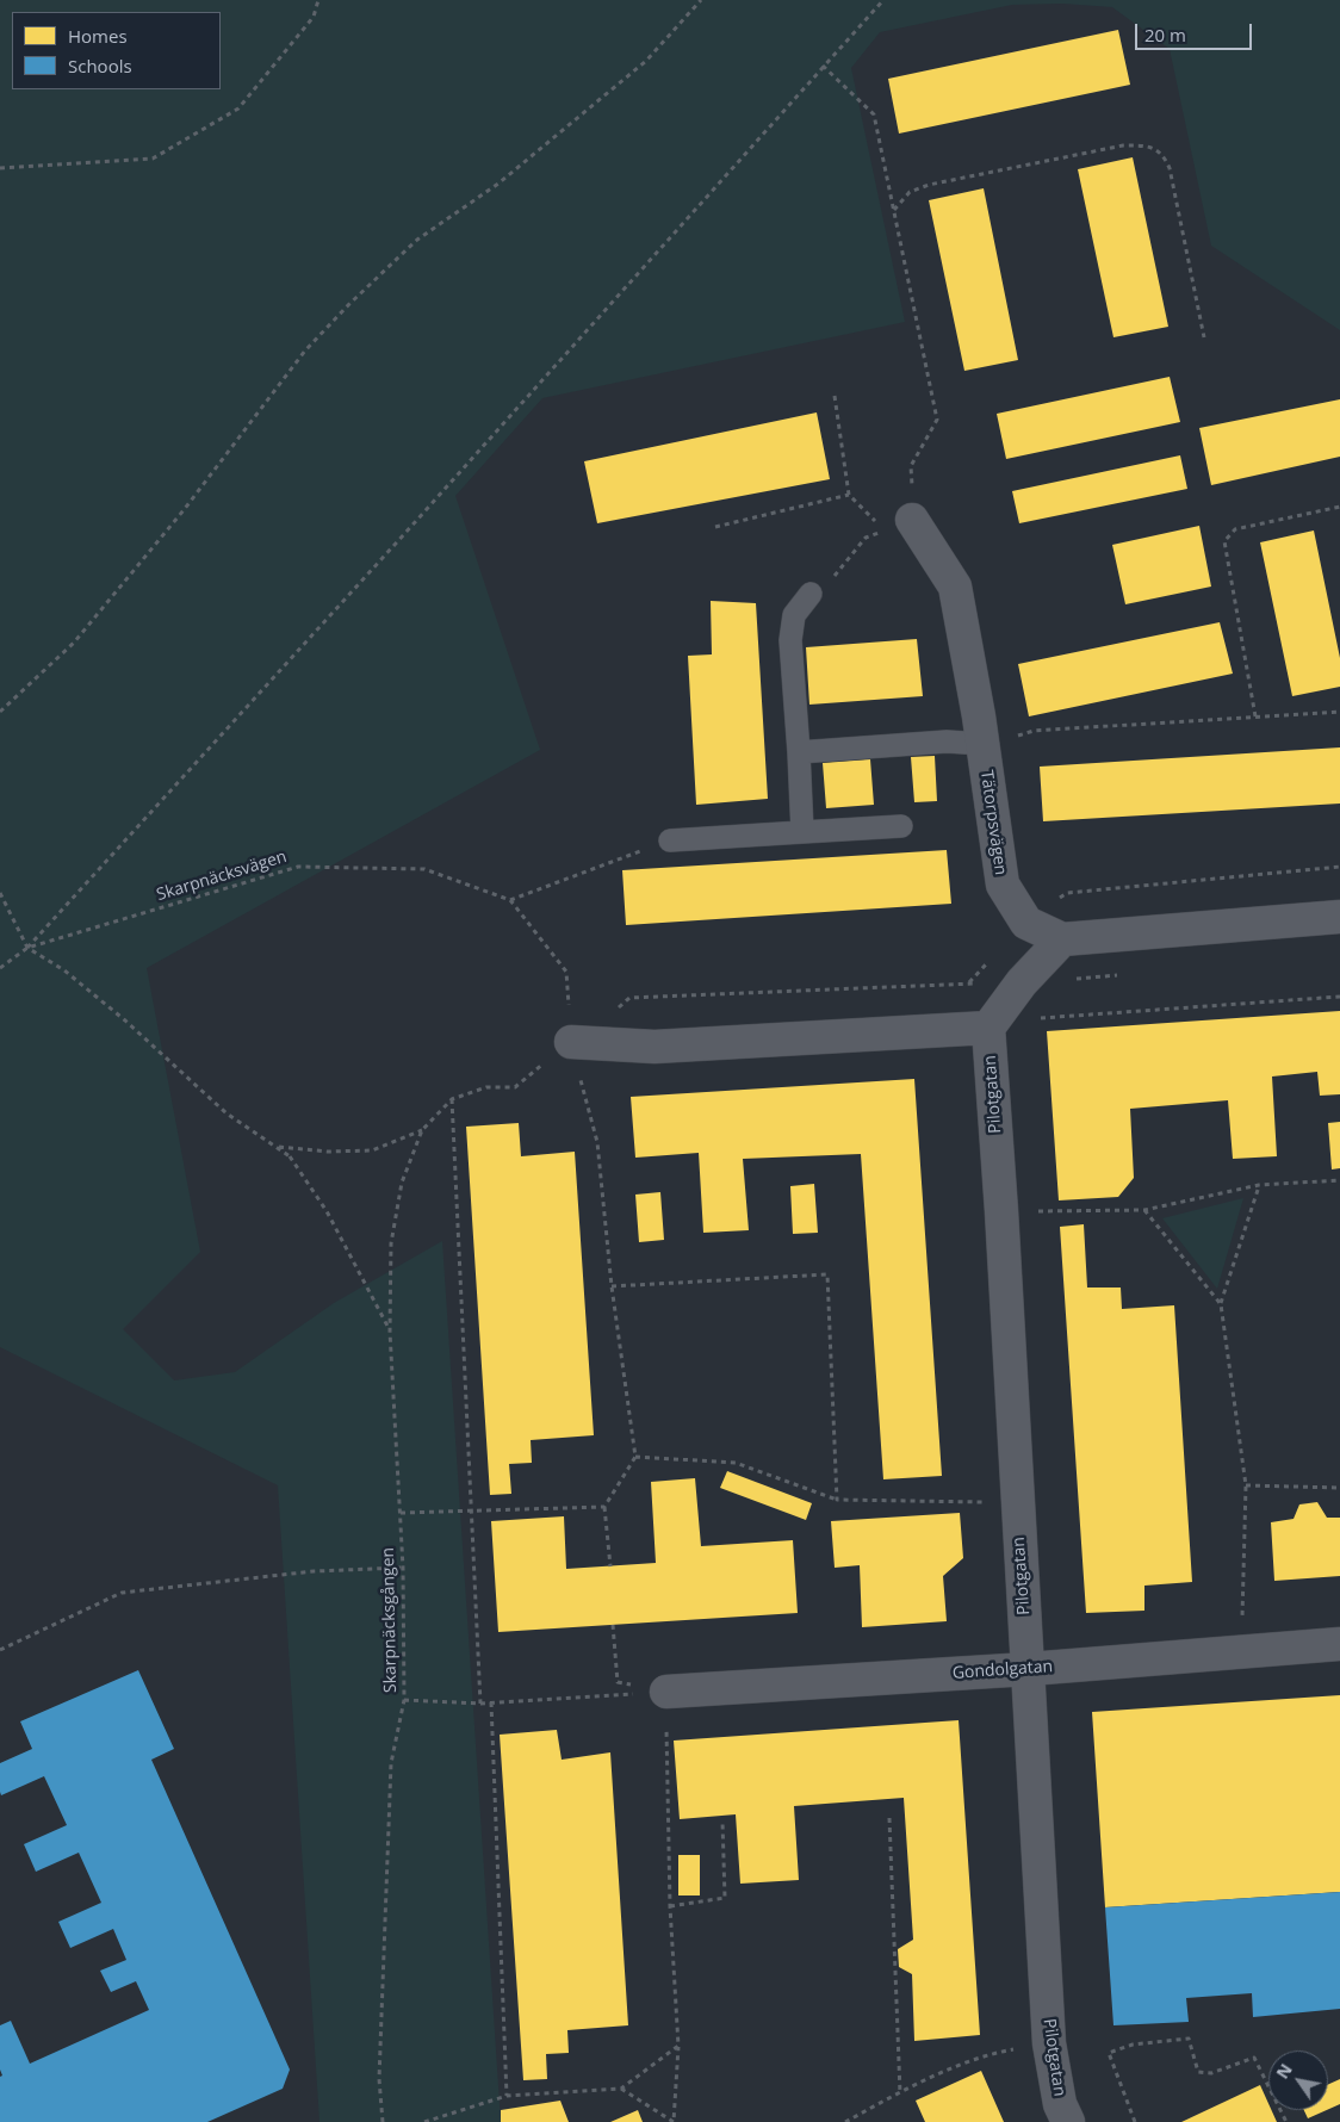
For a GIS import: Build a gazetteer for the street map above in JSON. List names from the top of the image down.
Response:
{
  "streets": {
    "street": ["Tätorpsvägen", "Pilotgatan", "Gondolgatan"],
    "path": ["Skarpnäcksvägen", "Skarpnäcksgången"]
  },
  "crossings": [
    ["Pilotgatan", "Gondolgatan"]
  ],
  "legend": ["Homes", "Schools"],
  "scale_bar": "20 m",
  "north": "top left"
}
